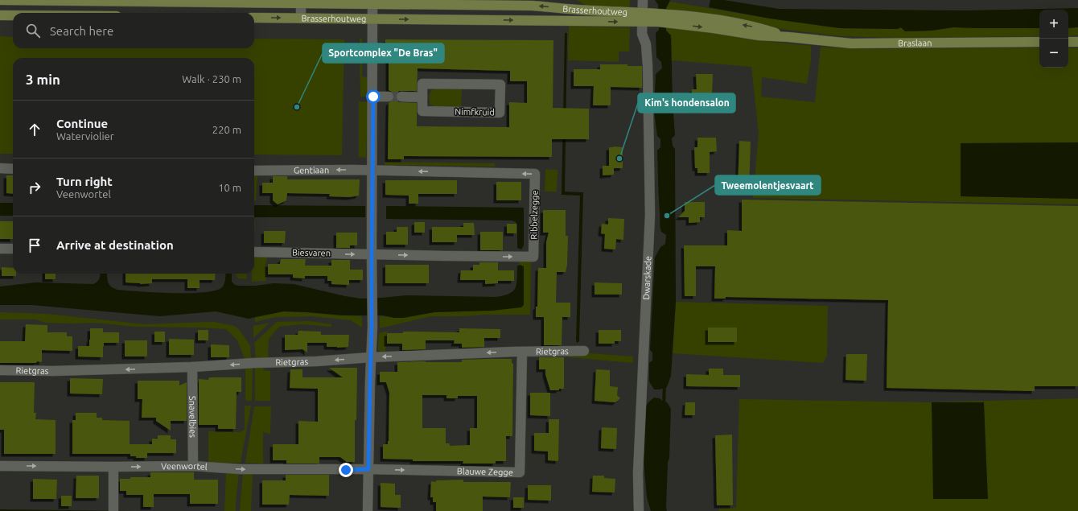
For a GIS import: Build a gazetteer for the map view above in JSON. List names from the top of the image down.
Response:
{
  "streets": {
    "main road": ["Brasserhoutweg", "Braslaan"],
    "street": [
      "Nimfkruid",
      "Gentiaan",
      "Ribbelzegge",
      "Biesvaren",
      "Dwarskade",
      "Rietgras",
      "Snavelbies",
      "Veenwortel",
      "Blauwe Zegge"
    ]
  },
  "crossings": [
    ["Brasserhoutweg", "Braslaan"],
    ["Brasserhoutweg", "Dwarskade"],
    ["Braslaan", "Dwarskade"],
    ["Gentiaan", "Ribbelzegge"],
    ["Ribbelzegge", "Biesvaren"],
    ["Rietgras", "Snavelbies"],
    ["Rietgras", "Blauwe Zegge"],
    ["Snavelbies", "Veenwortel"],
    ["Veenwortel", "Blauwe Zegge"]
  ],
  "one_way": [
    "Gentiaan",
    "Biesvaren",
    "Rietgras",
    "Veenwortel"
  ],
  "places": ["Sportcomplex \"De Bras\"", "Kim's hondensalon", "Tweemolentjesvaart"],
  "page": {
    "map_buttons": ["+", "−"],
    "search": "Search here",
    "heading": ["3 min", "Walk · 230 m"],
    "list": [
      ["Continue", "Waterviolier", "220 m"],
      ["Turn right", "Veenwortel", "10 m"],
      "Arrive at destination"
    ]
  }
}
